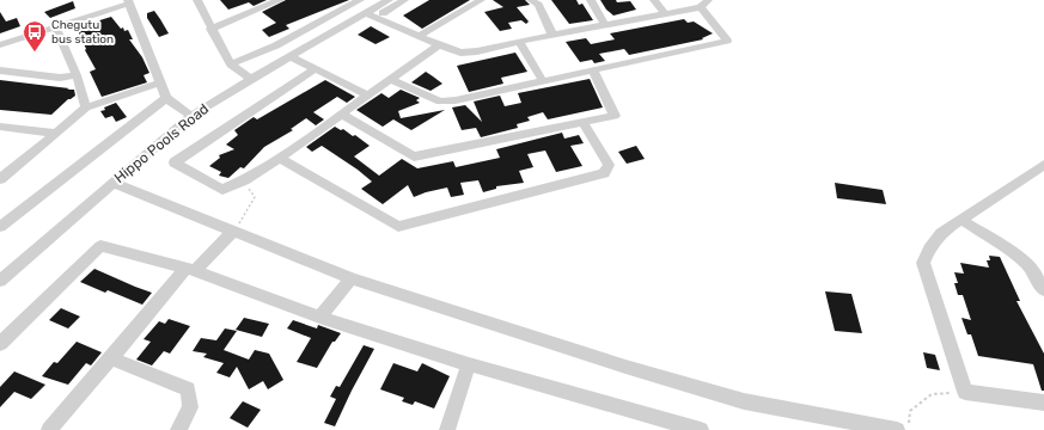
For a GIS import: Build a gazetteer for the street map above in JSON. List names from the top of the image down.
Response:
{
  "streets": {
    "street": ["Hippo Pools Road"]
  },
  "places": {
    "bus stop": ["Chegutu bus station"]
  }
}
